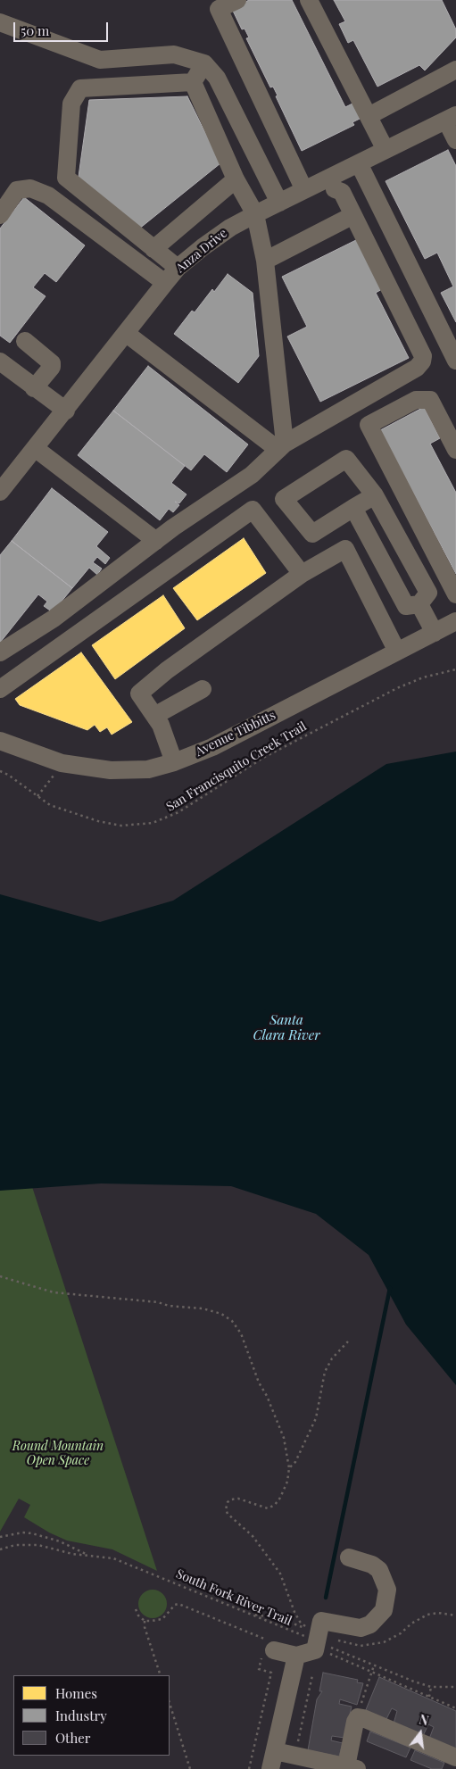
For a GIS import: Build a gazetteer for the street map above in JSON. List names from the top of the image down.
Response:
{
  "streets": {
    "street": ["Anza Drive", "Avenue Tibbitts"],
    "path": ["San Francisquito Creek Trail", "South Fork River Trail"]
  },
  "water": ["Santa Clara River"],
  "parks": ["Round Mountain Open Space"],
  "legend": ["Homes", "Industry", "Other"],
  "scale_bar": "50 m",
  "north": "top"
}
